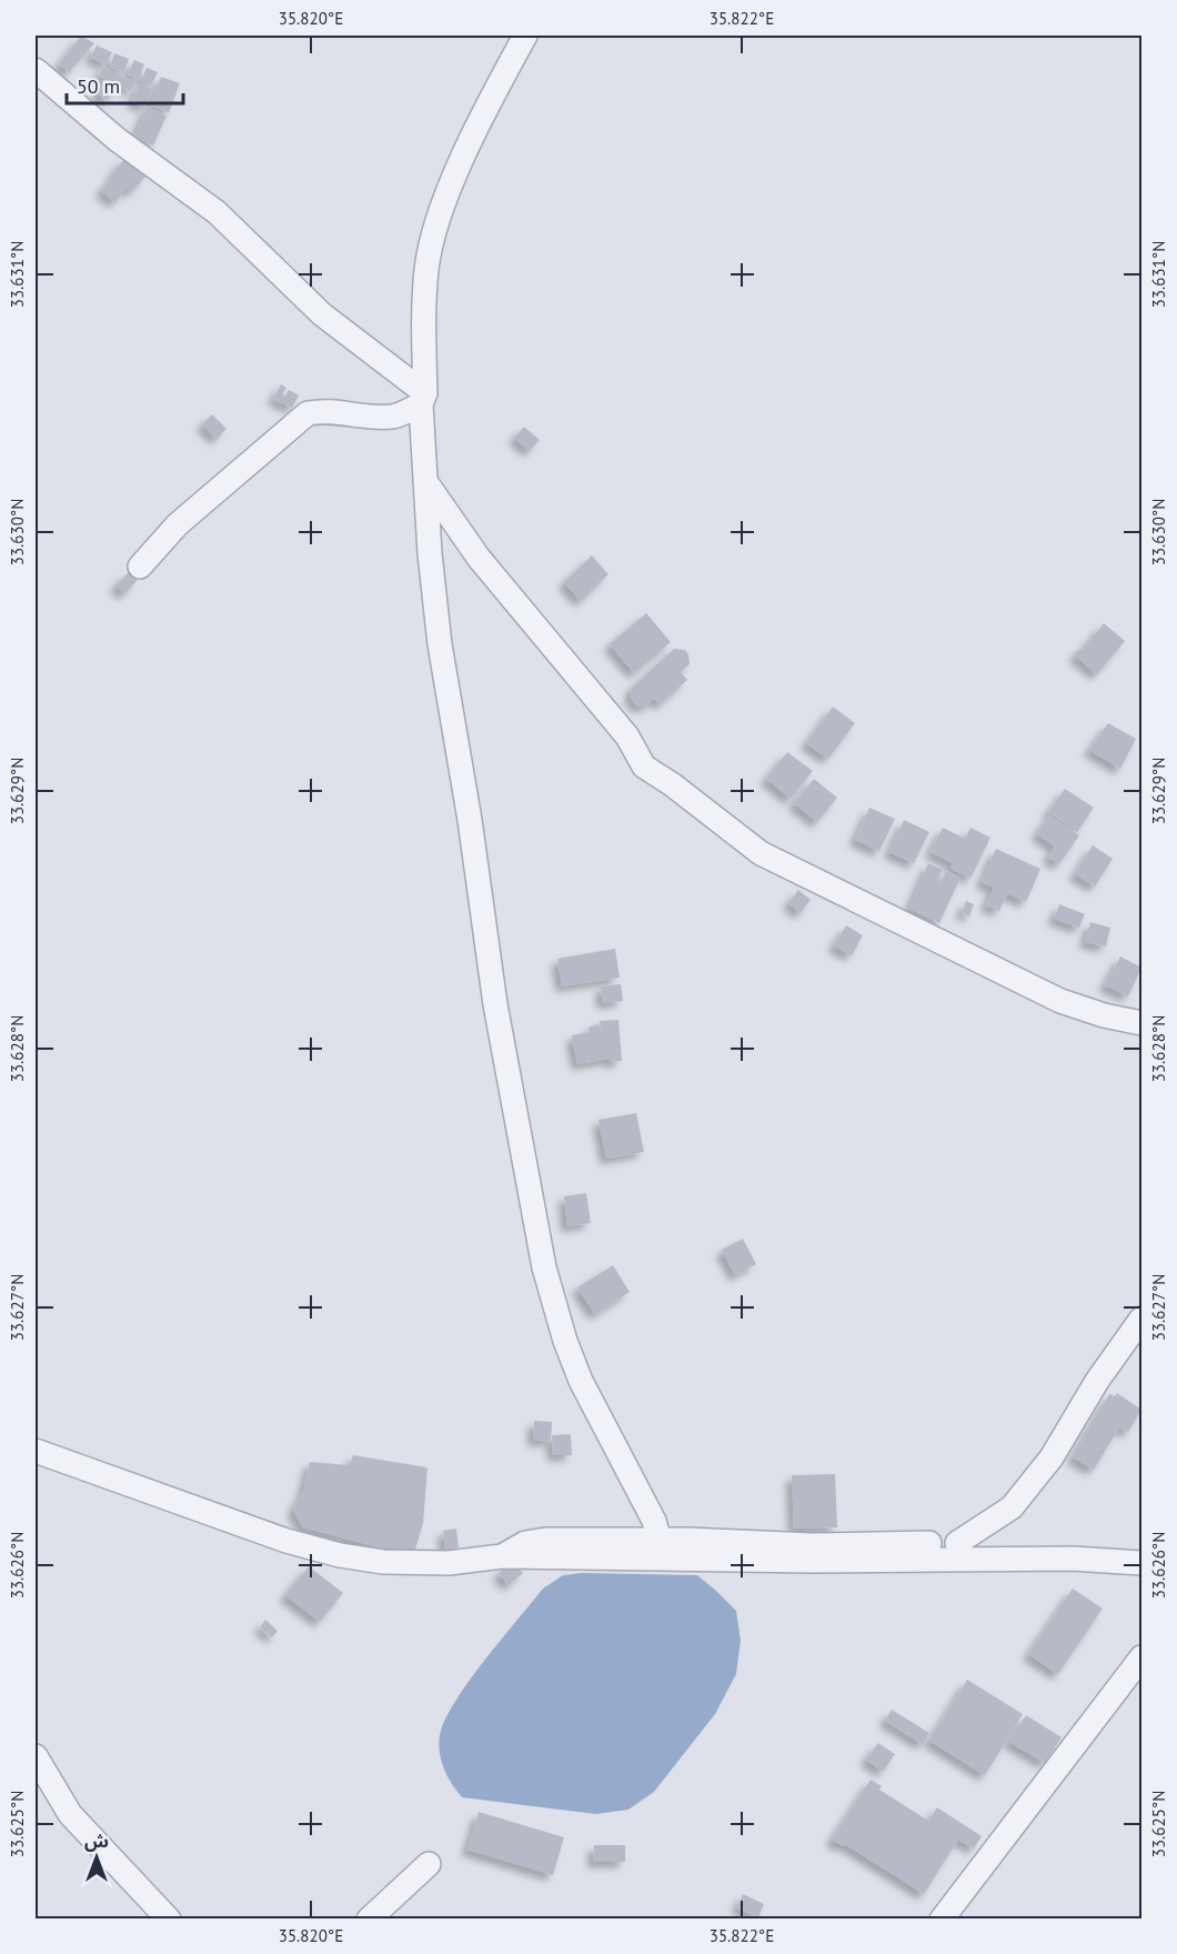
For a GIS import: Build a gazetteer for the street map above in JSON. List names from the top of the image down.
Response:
{
  "scale_bar": "50 m",
  "north": "top",
  "coordinates": [
    "35.820°E",
    "35.822°E",
    "33.631°N",
    "33.630°N",
    "33.629°N",
    "33.628°N",
    "33.627°N",
    "33.626°N",
    "33.625°N"
  ]
}
